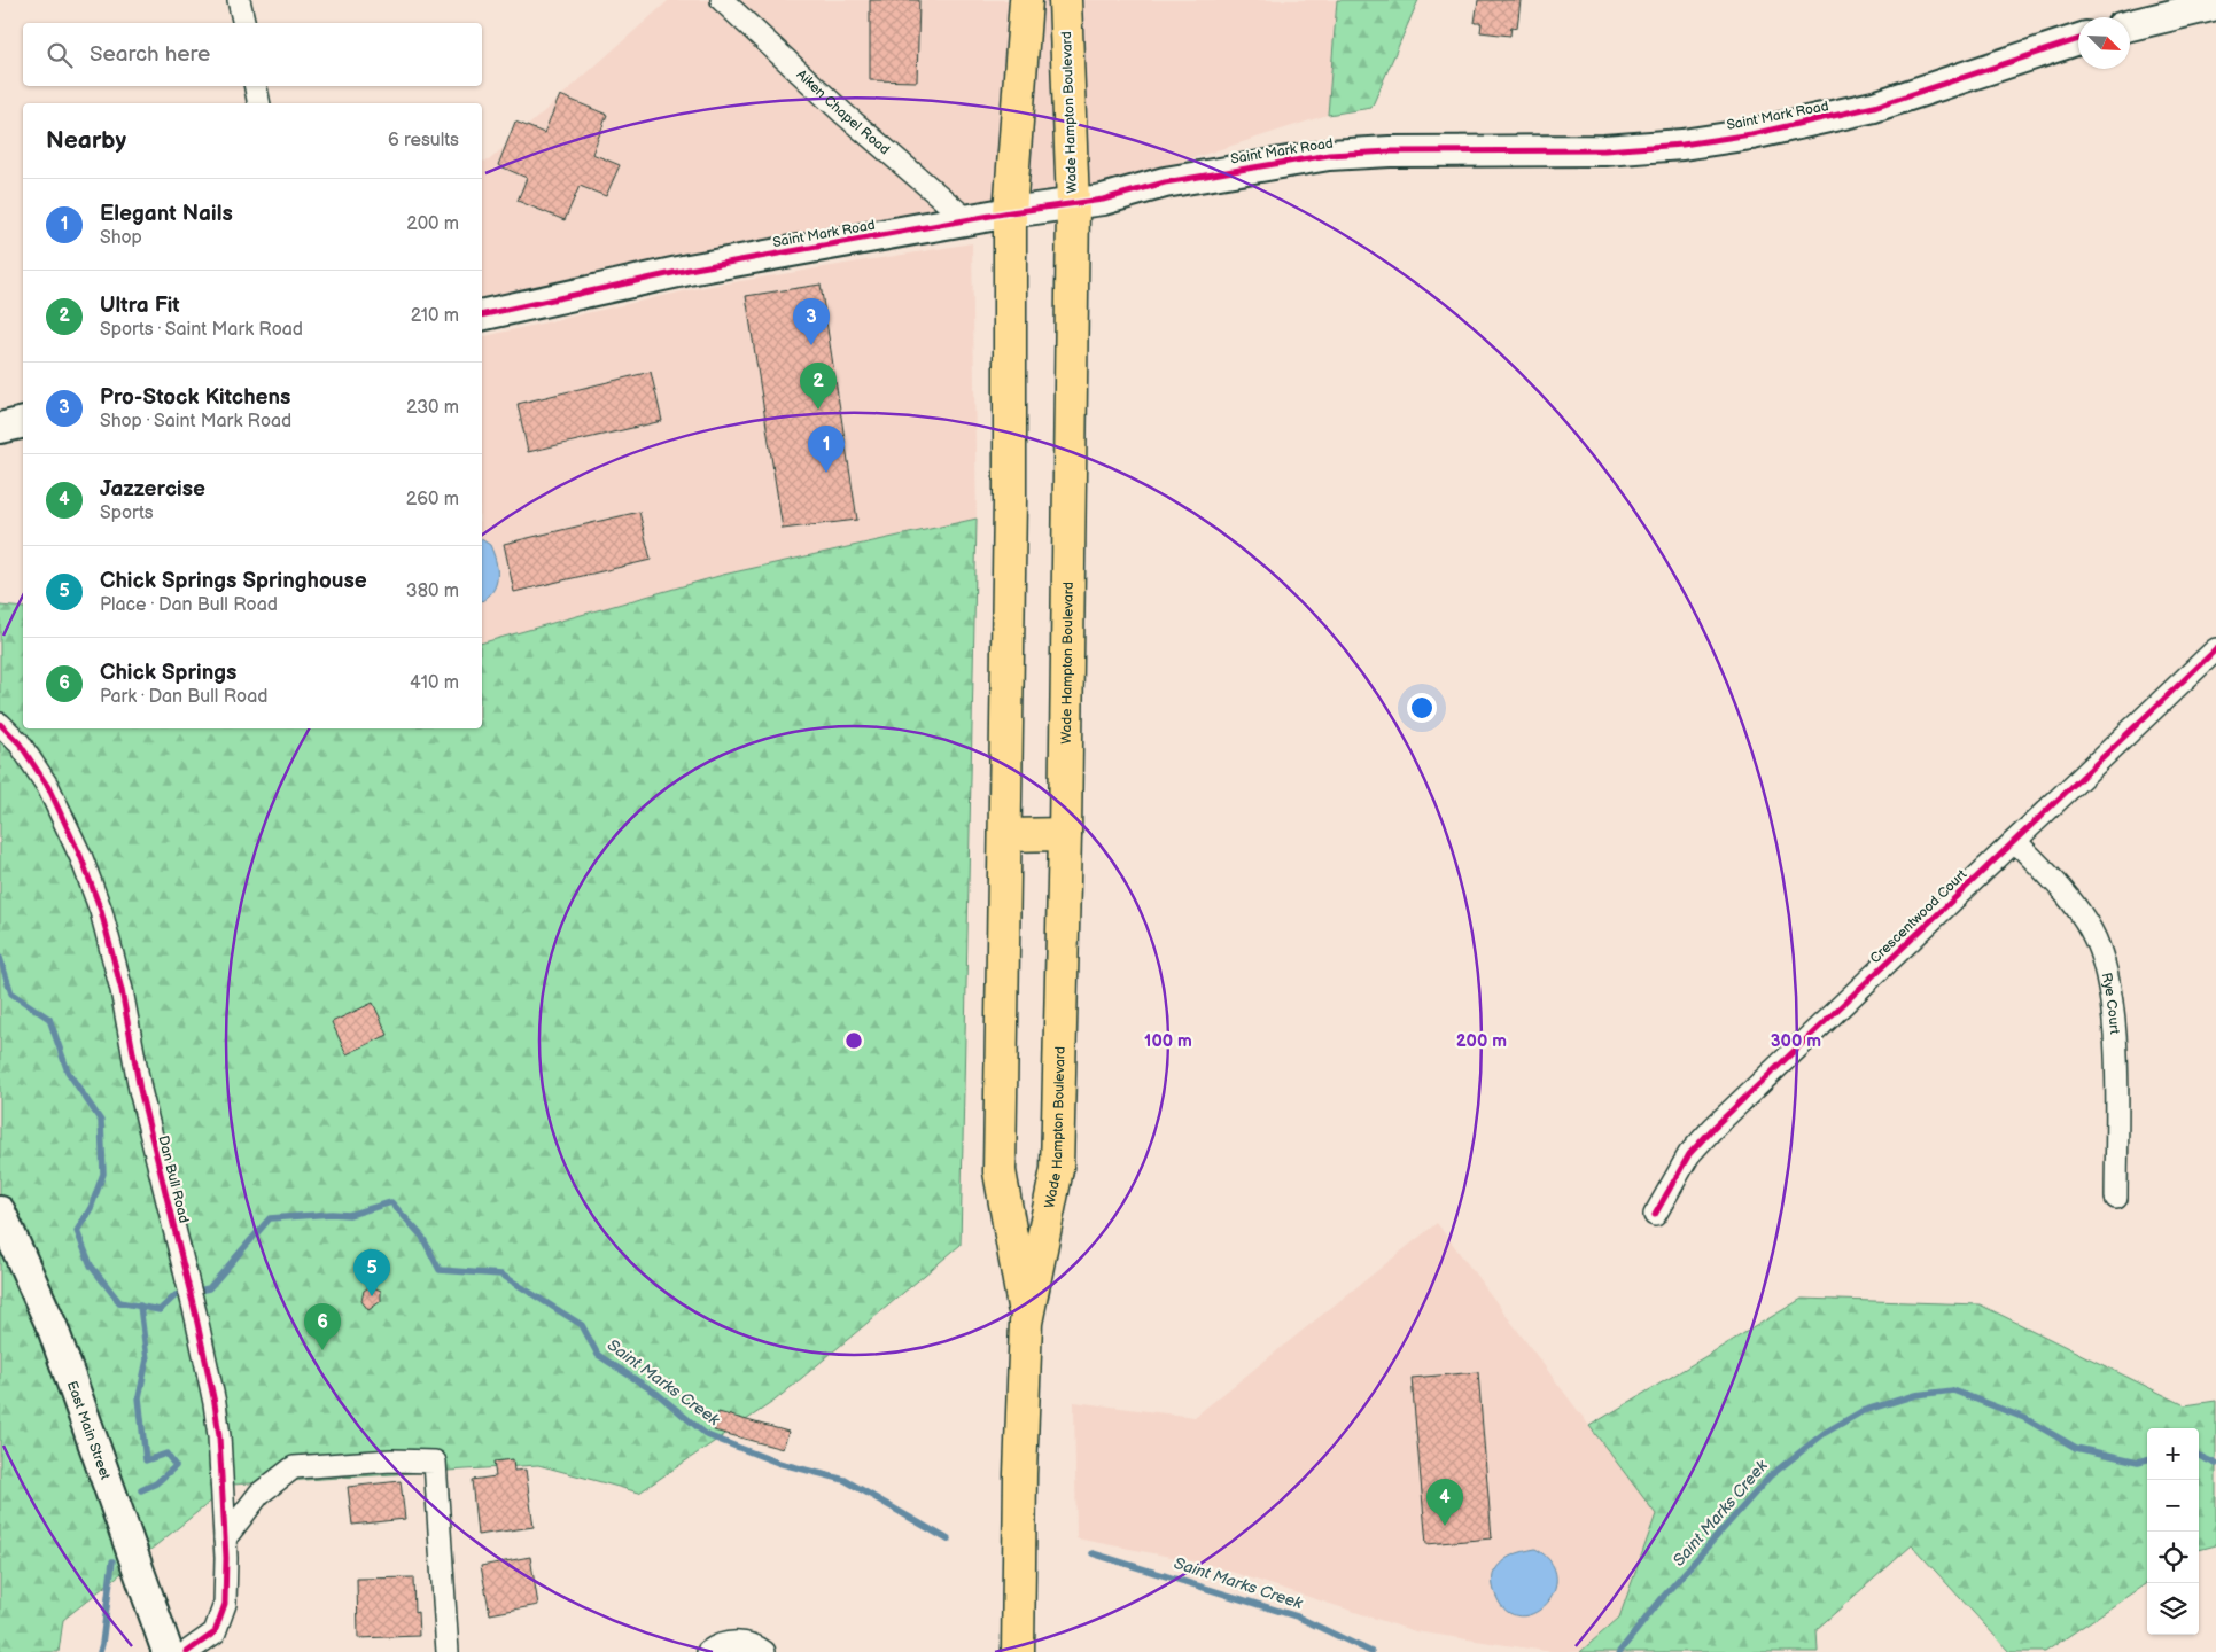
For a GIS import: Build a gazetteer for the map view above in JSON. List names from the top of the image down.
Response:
{
  "streets": {
    "main road": ["Wade Hampton Boulevard"],
    "street": [
      "Aiken Chapel Road",
      "Saint Mark Road",
      "Crescentwood Court",
      "Rye Court",
      "Dan Bull Road",
      "East Main Street"
    ]
  },
  "crossings": [
    ["Aiken Chapel Road", "Saint Mark Road"],
    ["Wade Hampton Boulevard", "Saint Mark Road"],
    ["Crescentwood Court", "Rye Court"]
  ],
  "water": ["Saint Marks Creek"],
  "north": "bottom right",
  "page": {
    "search": "Search here",
    "heading": ["Nearby", "6 results"],
    "list": [
      {
        "mark": "1",
        "name": "Elegant Nails",
        "note": "Shop",
        "value": "200 m"
      },
      {
        "mark": "2",
        "name": "Ultra Fit",
        "note": "Sports · Saint Mark Road",
        "value": "210 m"
      },
      {
        "mark": "3",
        "name": "Pro-Stock Kitchens",
        "note": "Shop · Saint Mark Road",
        "value": "230 m"
      },
      {
        "mark": "4",
        "name": "Jazzercise",
        "note": "Sports",
        "value": "260 m"
      },
      {
        "mark": "5",
        "name": "Chick Springs Springhouse",
        "note": "Place · Dan Bull Road",
        "value": "380 m"
      },
      {
        "mark": "6",
        "name": "Chick Springs",
        "note": "Park · Dan Bull Road",
        "value": "410 m"
      }
    ],
    "pins": [
      "3",
      "2",
      "1",
      "5",
      "6",
      "4"
    ],
    "map_buttons": ["+", "−"]
  },
  "rings": ["100 m", "200 m", "300 m"]
}
